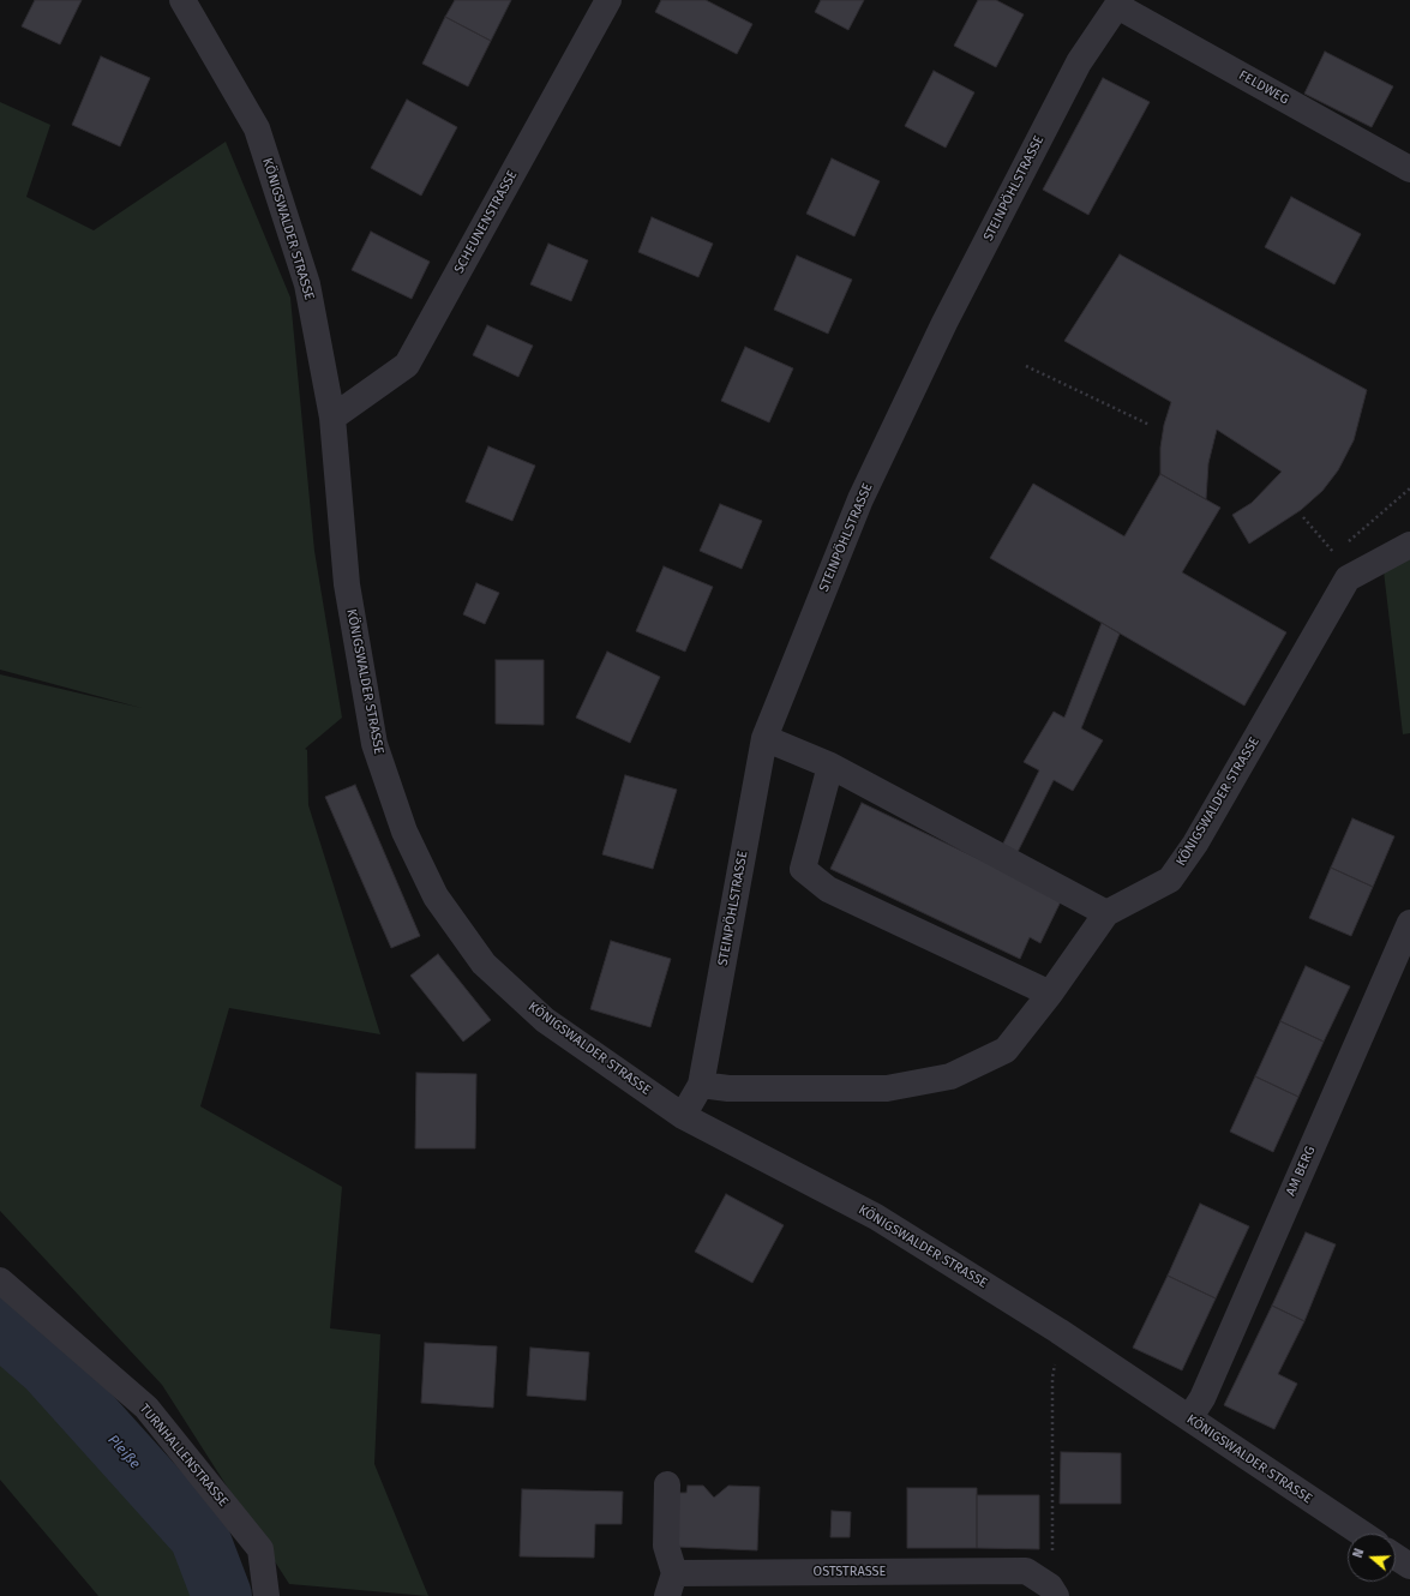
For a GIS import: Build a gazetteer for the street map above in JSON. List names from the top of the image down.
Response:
{
  "streets": {
    "street": [
      "FELDWEG",
      "STEINPÖHLSTRASSE",
      "SCHEUNENSTRASSE",
      "KÖNIGSWALDER STRASSE",
      "AM BERG",
      "TURNHALLENSTRASSE",
      "OSTSTRASSE"
    ]
  },
  "crossings": [
    ["FELDWEG", "STEINPÖHLSTRASSE"],
    ["STEINPÖHLSTRASSE", "KÖNIGSWALDER STRASSE"],
    ["SCHEUNENSTRASSE", "KÖNIGSWALDER STRASSE"],
    ["KÖNIGSWALDER STRASSE", "AM BERG"]
  ],
  "water": ["Pleiße"],
  "north": "left"
}
